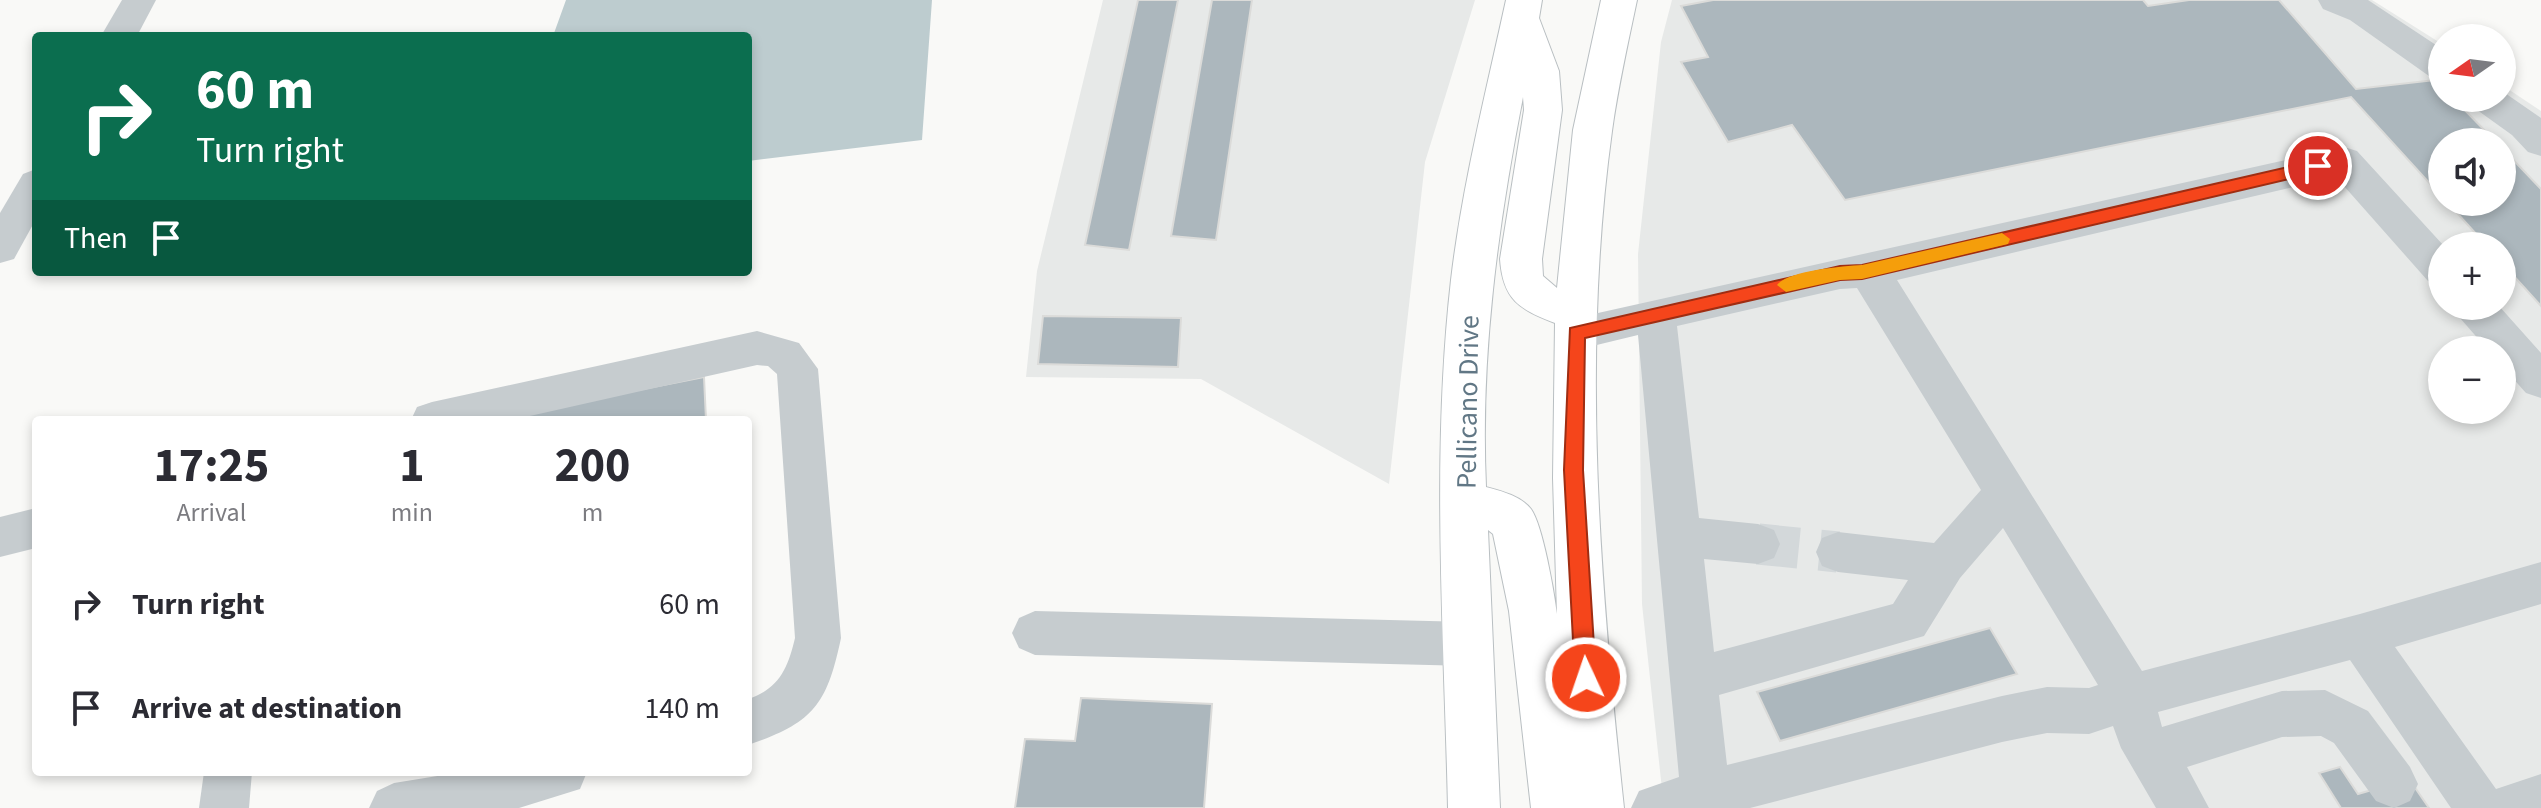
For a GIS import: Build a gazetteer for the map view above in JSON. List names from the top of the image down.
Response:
{
  "streets": {
    "main road": ["Pellicano Drive"]
  },
  "north": "left",
  "page": {
    "map_buttons": ["+", "−"],
    "turn": ["60 m", "Turn right"],
    "then": "Then",
    "eta": [
      "17:25",
      "Arrival",
      "1",
      "min",
      "200",
      "m"
    ],
    "list": [
      {
        "name": "Turn right",
        "value": "60 m"
      },
      {
        "name": "Arrive at destination",
        "value": "140 m"
      }
    ]
  }
}
